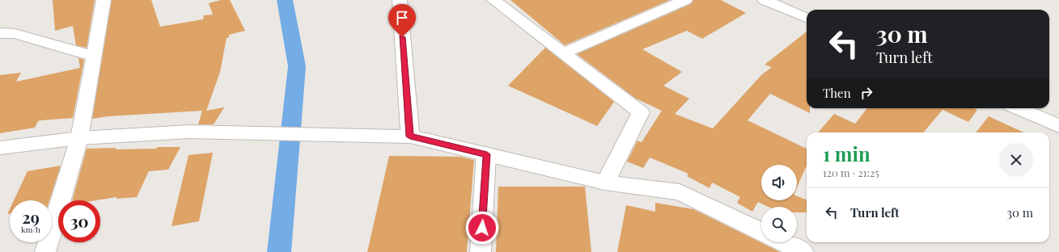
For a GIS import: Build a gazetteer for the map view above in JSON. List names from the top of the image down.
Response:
{
  "page": {
    "turn": ["30 m", "Turn left"],
    "then": "Then",
    "heading": ["1 min", "120 m · 21:25"],
    "list": [
      {
        "name": "Turn left",
        "value": "30 m"
      }
    ],
    "speed": "29 km/h",
    "limit": "30"
  }
}
